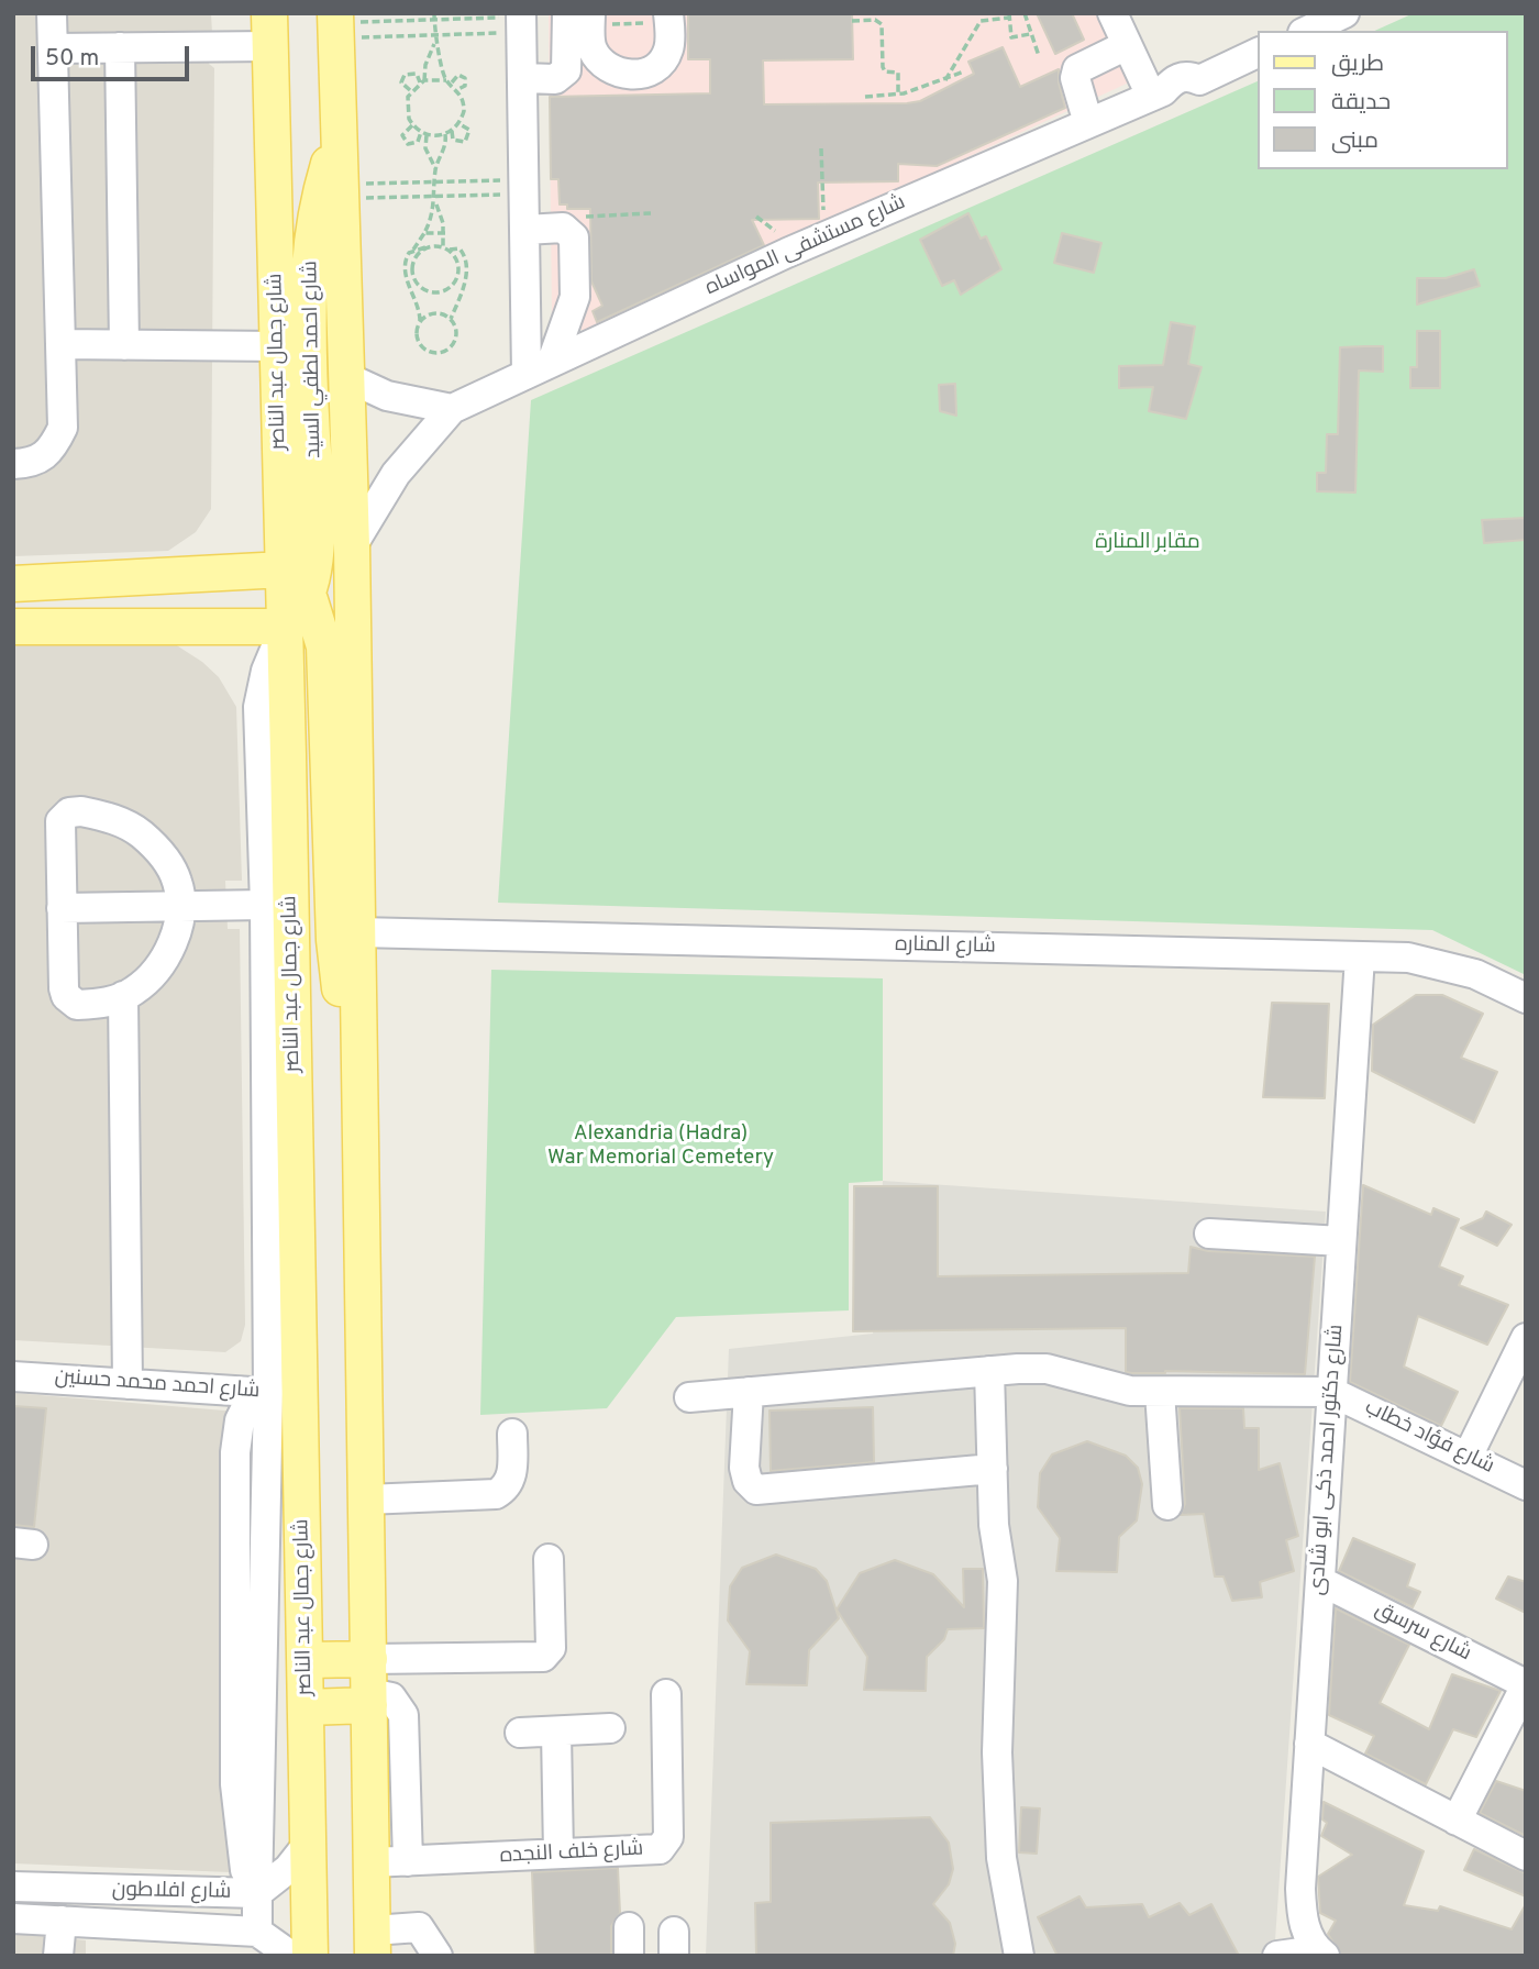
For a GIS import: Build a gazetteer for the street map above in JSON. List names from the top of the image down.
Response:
{
  "streets": {
    "main road": ["شارع احمد لطفي السيد", "شارع جمال عبد الناصر"],
    "street": [
      "شارع مستشفى المواساه",
      "شارع المناره",
      "شارع احمد محمد حسنين",
      "شارع فؤاد خطاب",
      "شارع دكتور احمد ذكى ابو شادى",
      "شارع سرسق",
      "شارع خلف النجده",
      "شارع افلاطون"
    ]
  },
  "crossings": [
    ["شارع احمد لطفي السيد", "شارع جمال عبد الناصر"],
    ["شارع جمال عبد الناصر", "شارع احمد محمد حسنين"],
    ["شارع جمال عبد الناصر", "شارع افلاطون"],
    ["شارع المناره", "شارع دكتور احمد ذكى ابو شادى"],
    ["شارع فؤاد خطاب", "شارع دكتور احمد ذكى ابو شادى"],
    ["شارع دكتور احمد ذكى ابو شادى", "شارع سرسق"]
  ],
  "parks": ["مقابر المنارة", "Alexandria (Hadra) War Memorial Cemetery"],
  "legend": ["طريق", "حديقة", "مبنى"],
  "scale_bar": "50 m"
}
